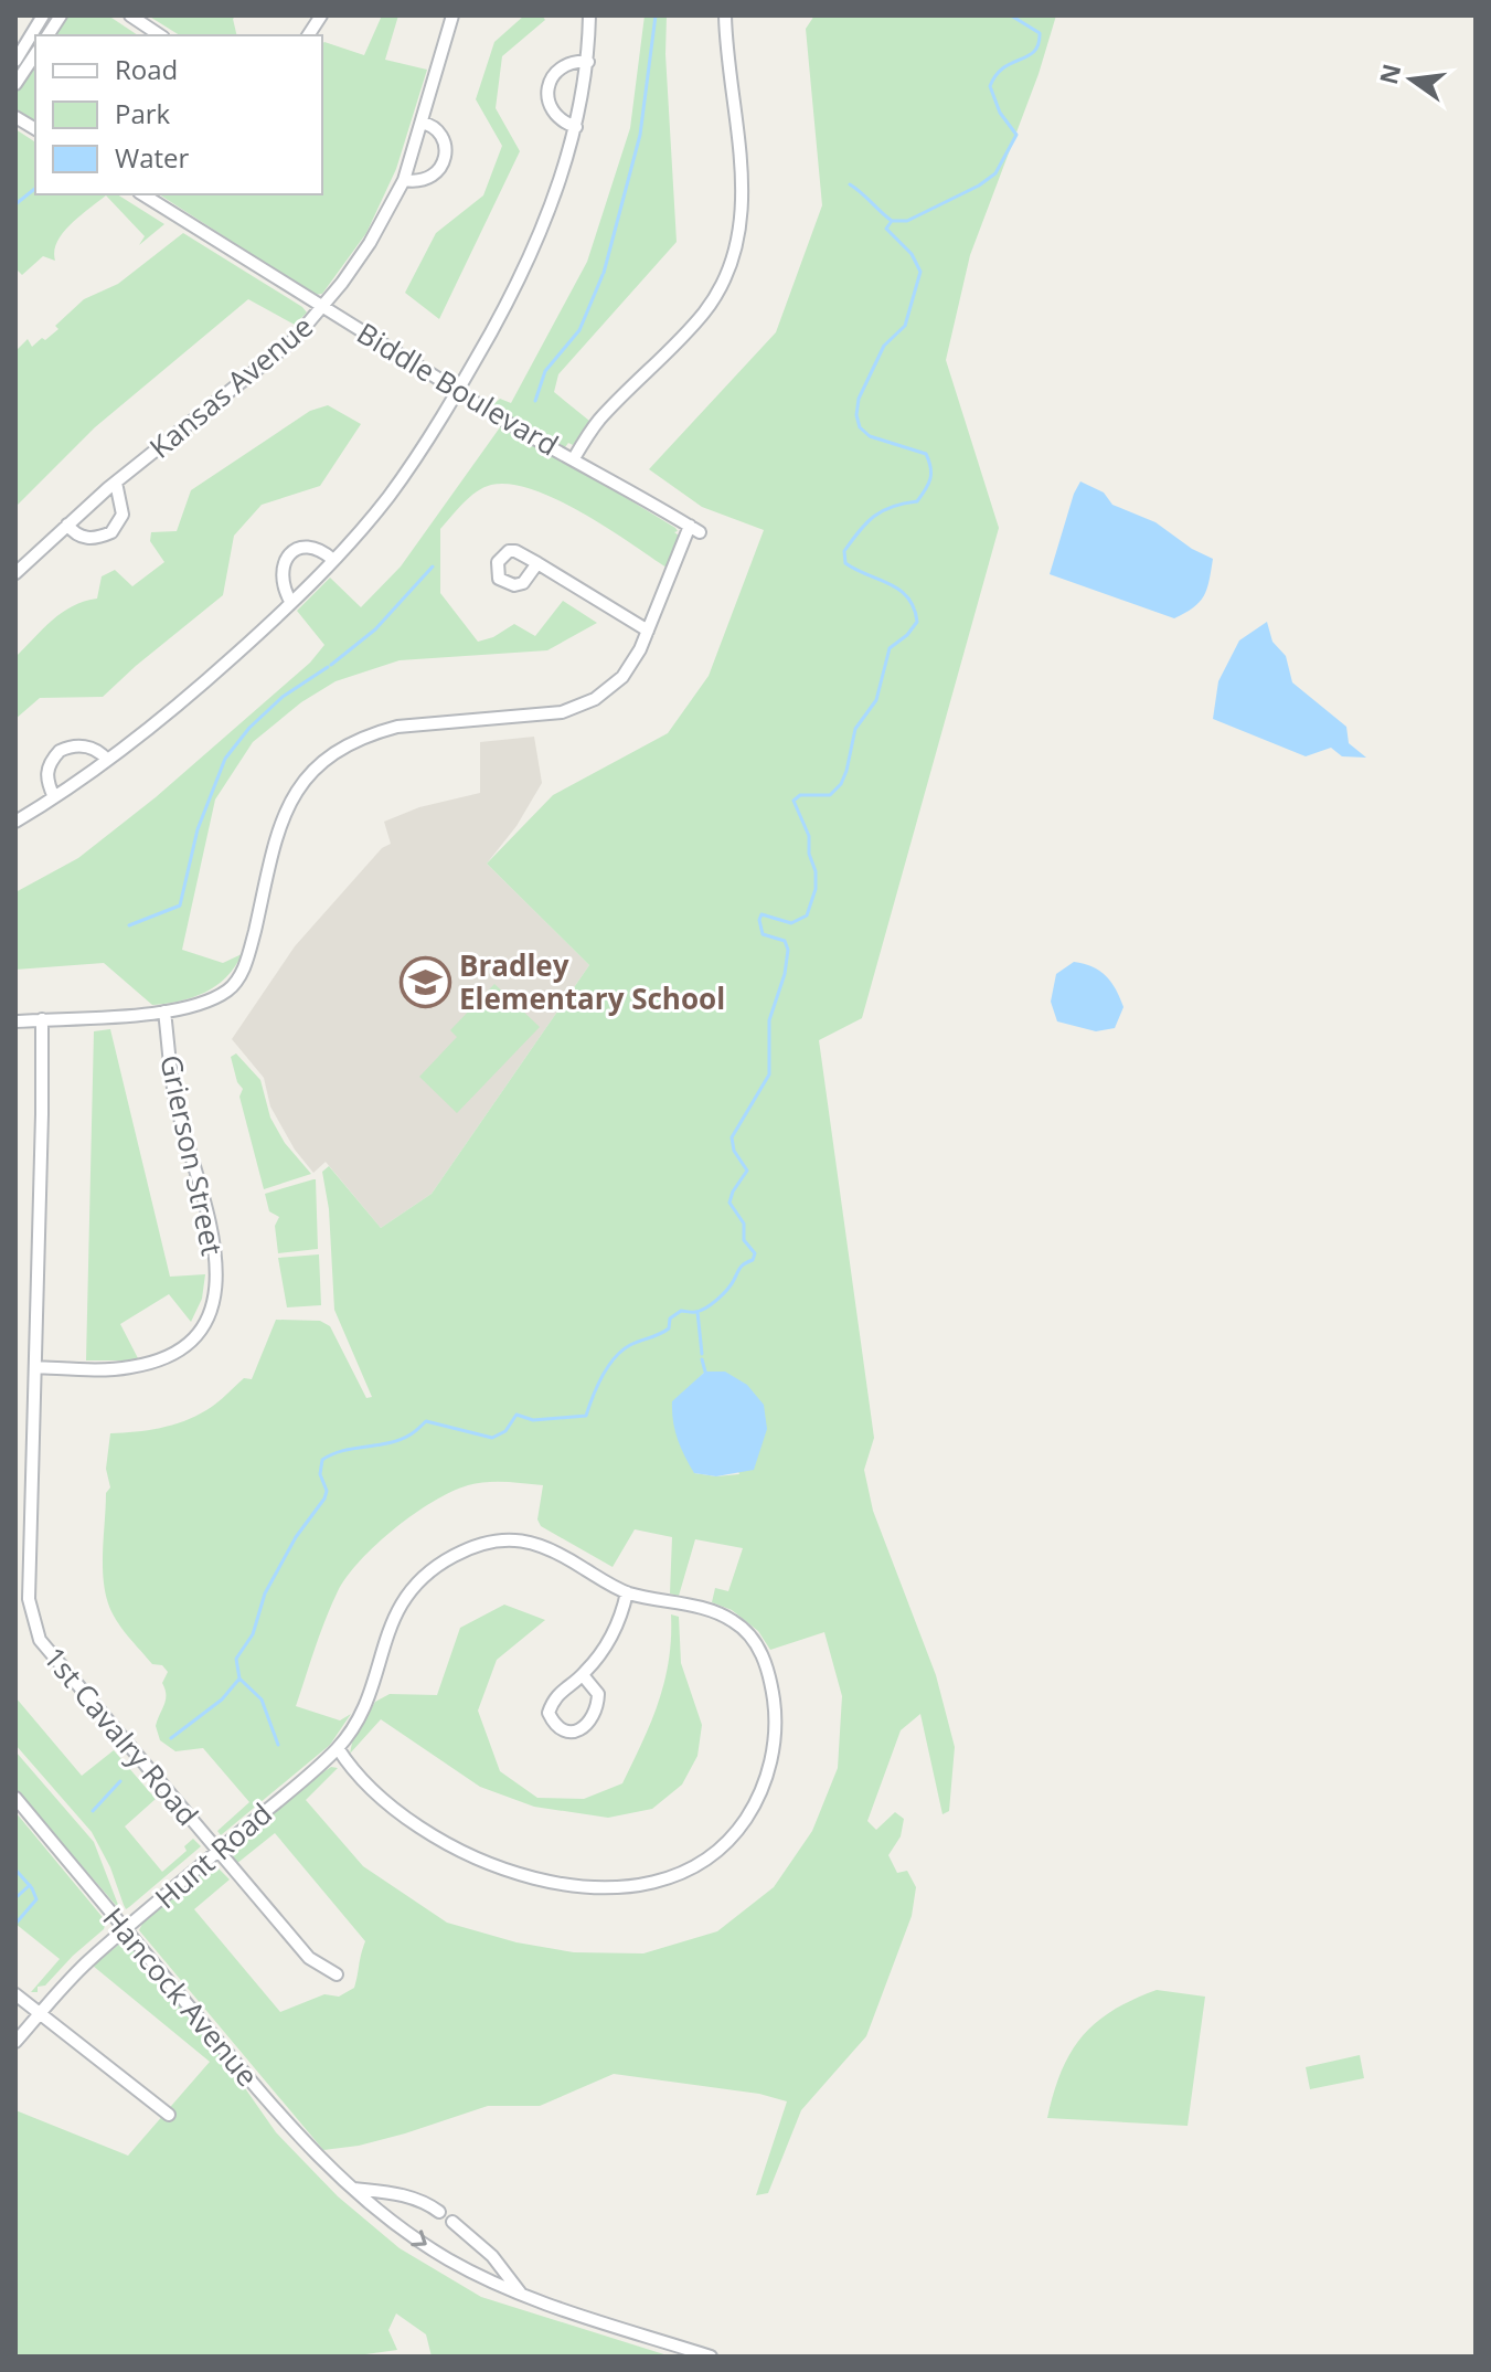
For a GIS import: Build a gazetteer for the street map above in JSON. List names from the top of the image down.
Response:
{
  "streets": {
    "street": [
      "Kansas Avenue",
      "Biddle Boulevard",
      "Grierson Street",
      "1st Cavalry Road",
      "Hunt Road",
      "Hancock Avenue"
    ]
  },
  "crossings": [
    ["Kansas Avenue", "Biddle Boulevard"],
    ["Grierson Street", "1st Cavalry Road"],
    ["1st Cavalry Road", "Hunt Road"],
    ["Hunt Road", "Hancock Avenue"]
  ],
  "places": {
    "school or university": ["Bradley Elementary School"]
  },
  "legend": ["Road", "Park", "Water"],
  "north": "left"
}
